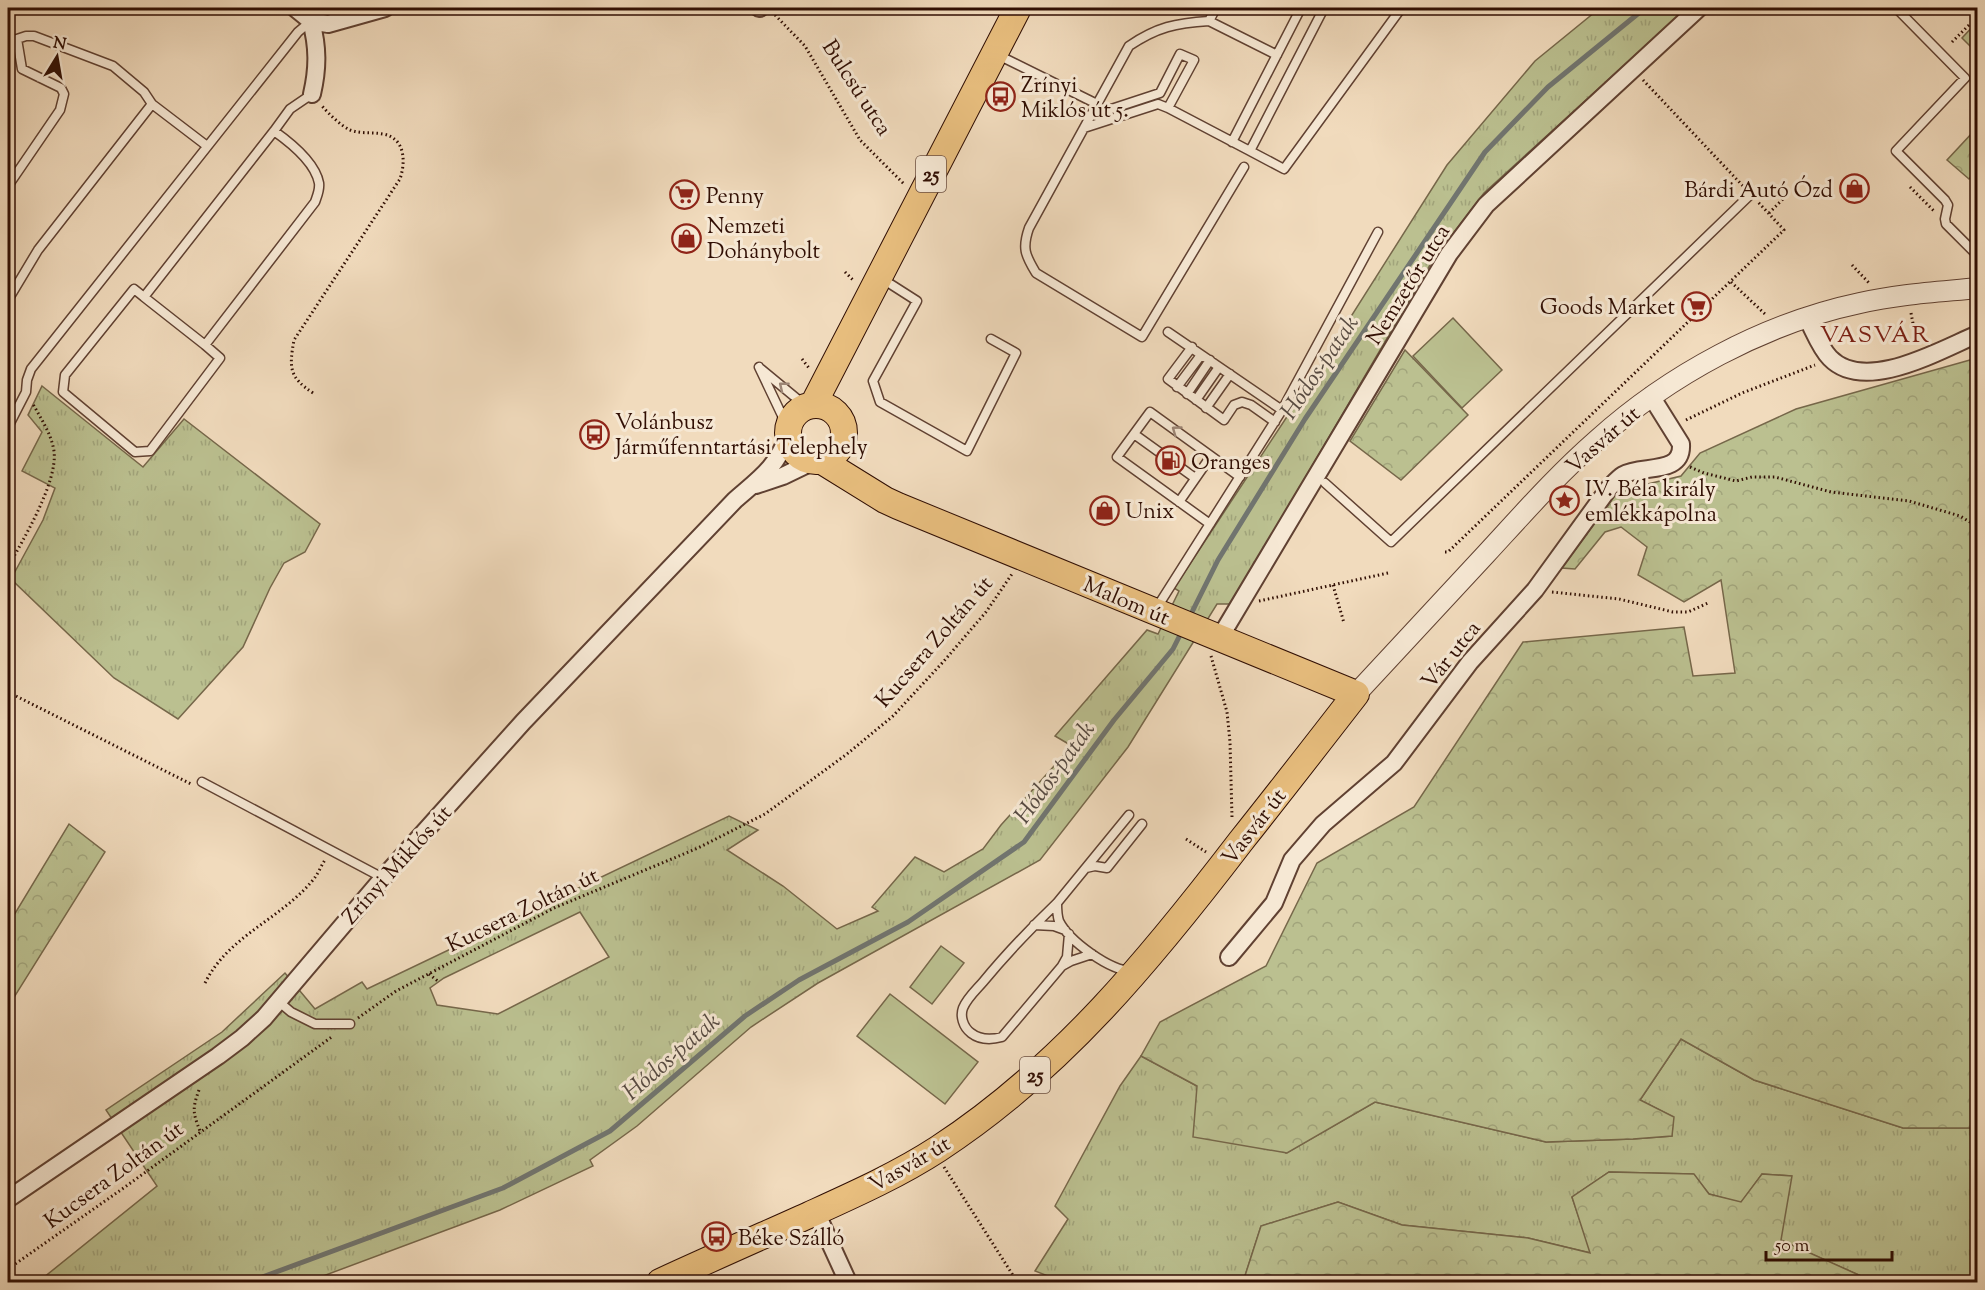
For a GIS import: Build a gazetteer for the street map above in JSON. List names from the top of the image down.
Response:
{
  "streets": {
    "main road": ["25", "Vasvár út", "Malom út"],
    "street": ["Nemzetőr utca", "Vár utca", "Zrínyi Miklós út"],
    "path": ["Bulcsú utca", "Kucsera Zoltán út"]
  },
  "crossings": [
    ["25", "Vasvár út"],
    ["25", "Malom út"],
    ["25", "Zrínyi Miklós út"],
    ["Nemzetőr utca", "Malom út"],
    ["Vasvár út", "Malom út"],
    ["Malom út", "Kucsera Zoltán út"],
    ["Malom út", "Zrínyi Miklós út"]
  ],
  "districts": ["VASVÁR"],
  "water": ["Hódos-patak"],
  "places": {
    "bus stop": ["Zrínyi Miklós út 5.", "Volánbusz Járműfenntartási Telephely", "Béke Szálló"],
    "shop": ["Bárdi Autó Ózd", "Nemzeti Dohánybolt", "Unix"],
    "supermarket": ["Penny", "Goods Market"],
    "fuel station": ["Oranges"],
    "place": ["IV. Béla király emlékkápolna"]
  },
  "scale_bar": "50 m",
  "north": "top"
}
